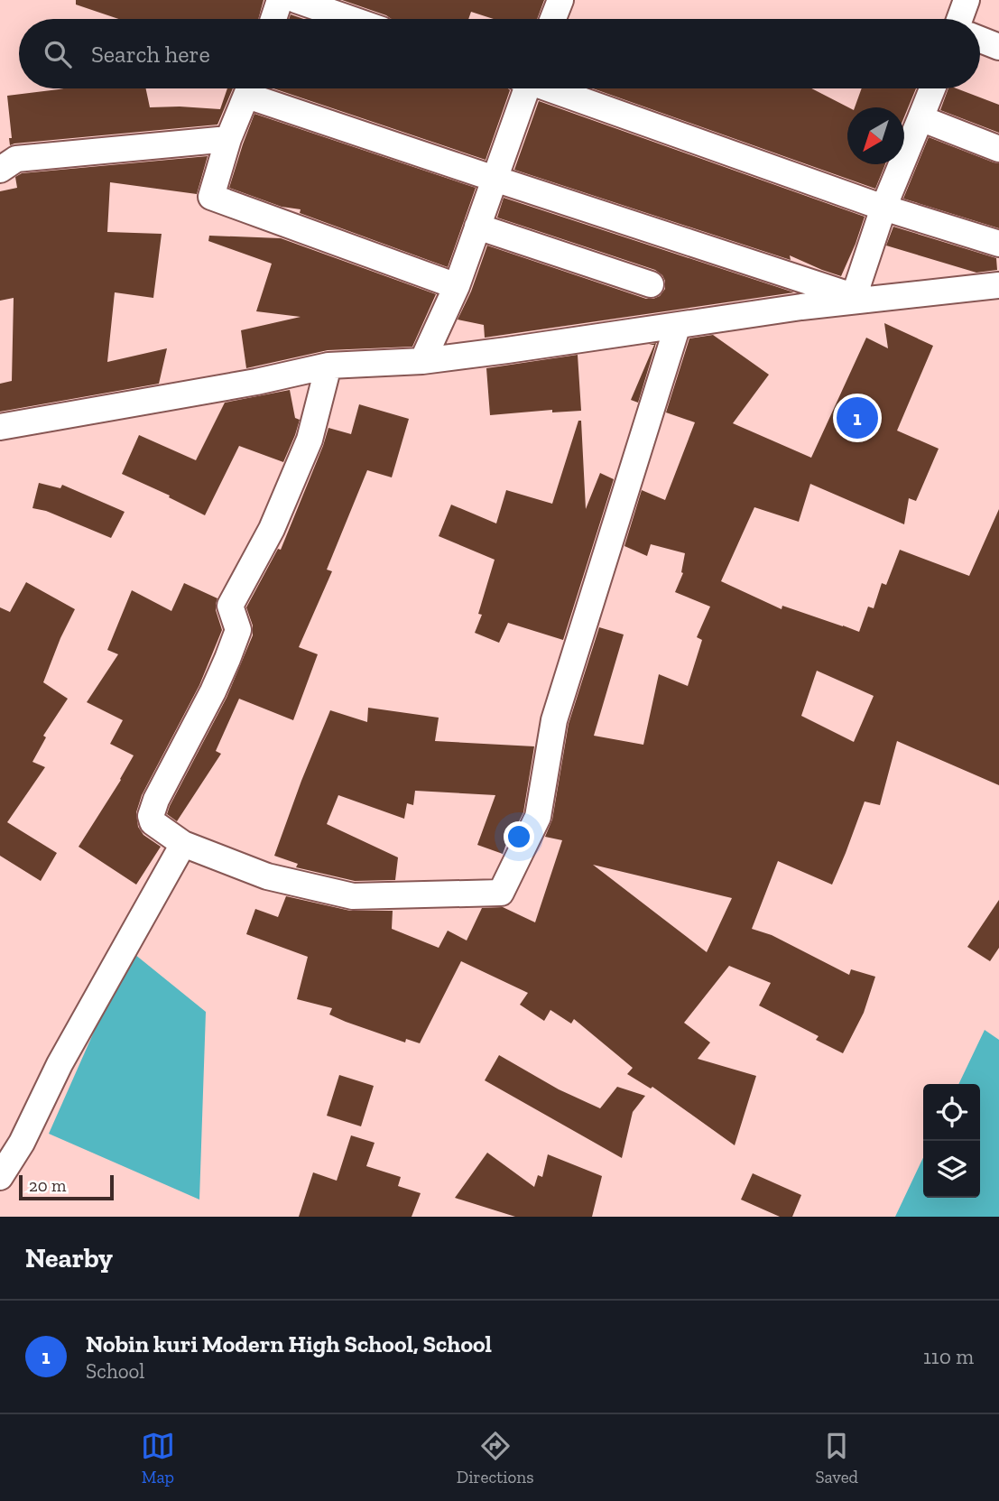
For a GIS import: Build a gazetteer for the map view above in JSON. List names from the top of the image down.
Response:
{
  "scale_bar": "20 m",
  "north": "bottom left",
  "page": {
    "search": "Search here",
    "pins": "1",
    "scale": "20 m",
    "heading": "Nearby",
    "list": [
      {
        "mark": "1",
        "name": "Nobin kuri Modern High School, School",
        "note": "School",
        "value": "110 m"
      }
    ],
    "nav": ["Map", "Directions", "Saved"]
  }
}
